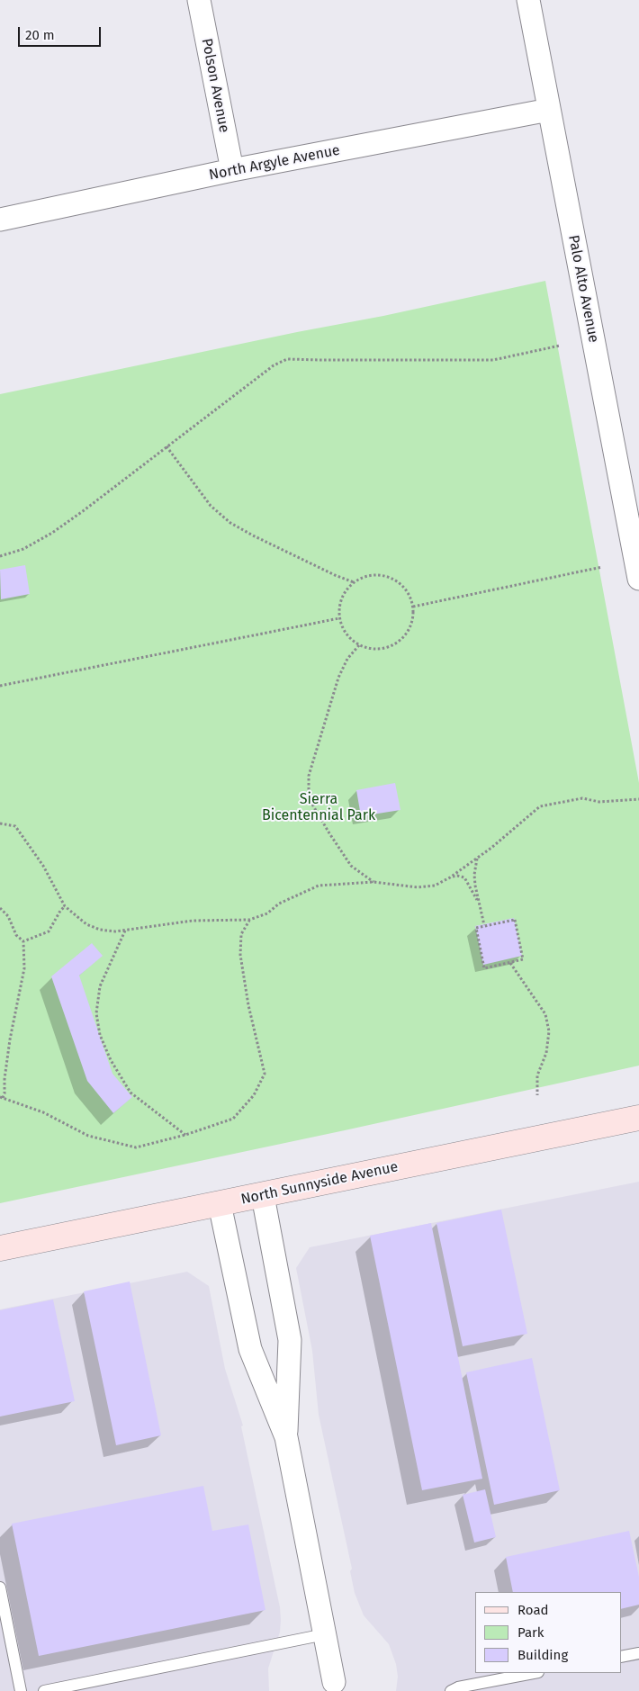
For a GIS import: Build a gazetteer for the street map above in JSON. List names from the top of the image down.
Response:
{
  "streets": {
    "main road": ["North Sunnyside Avenue"],
    "street": ["Polson Avenue", "North Argyle Avenue", "Palo Alto Avenue"]
  },
  "crossings": [
    ["Polson Avenue", "North Argyle Avenue"],
    ["North Argyle Avenue", "Palo Alto Avenue"]
  ],
  "parks": ["Sierra Bicentennial Park"],
  "legend": ["Road", "Park", "Building"],
  "scale_bar": "20 m"
}
